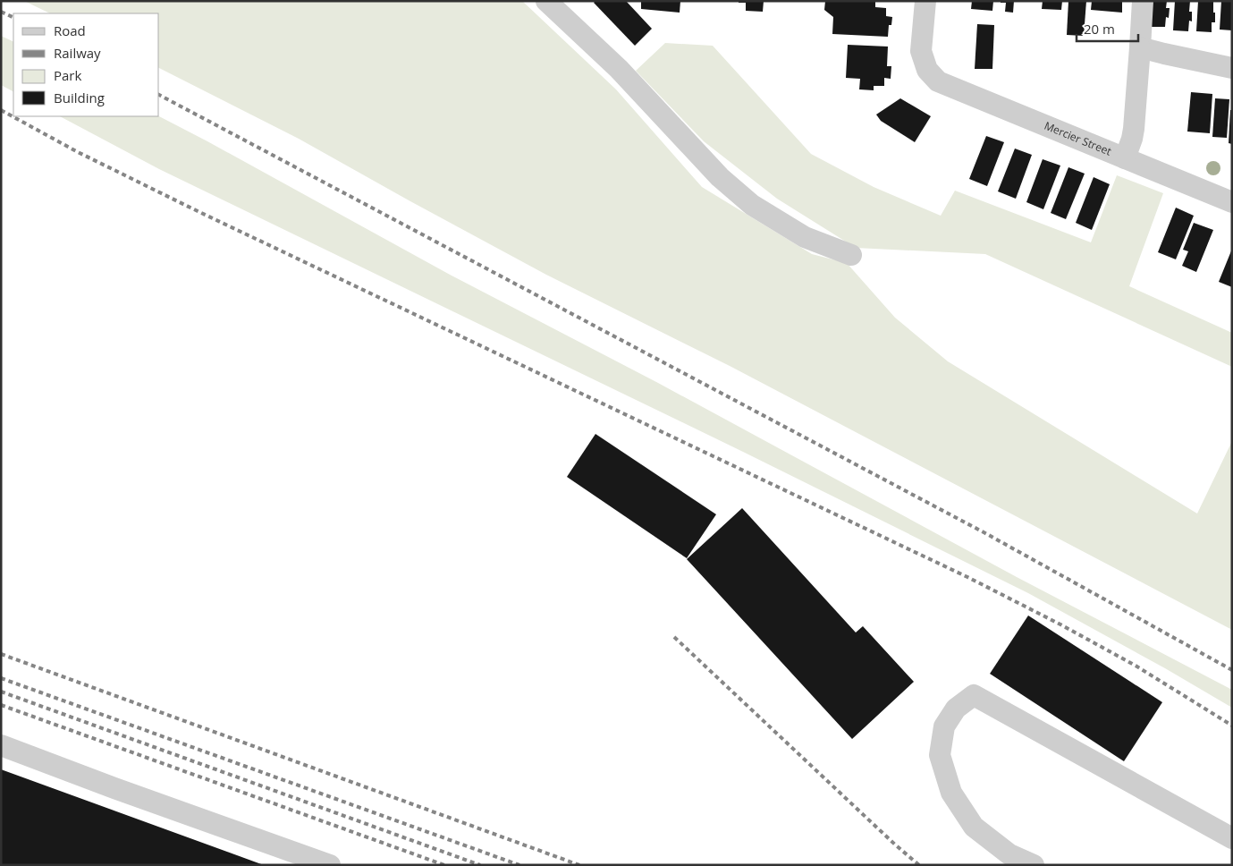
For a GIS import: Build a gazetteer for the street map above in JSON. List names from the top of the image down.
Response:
{
  "streets": {
    "street": ["Mercier Street"]
  },
  "legend": [
    "Road",
    "Railway",
    "Park",
    "Building"
  ],
  "scale_bar": "20 m"
}
